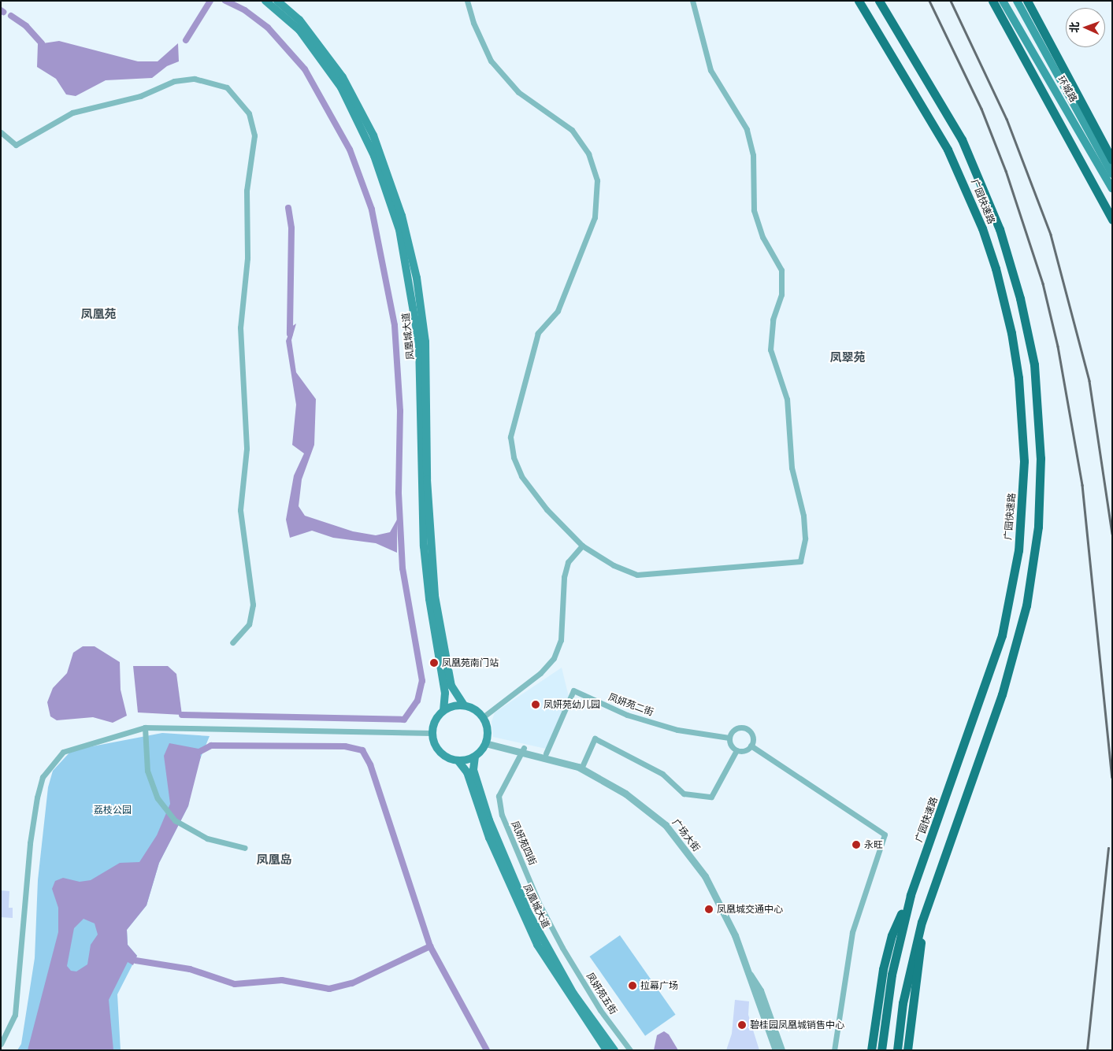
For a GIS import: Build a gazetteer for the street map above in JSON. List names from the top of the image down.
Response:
{
  "streets": {
    "highway": ["广园快速路"],
    "main road": ["环城路", "凤凰城大道"],
    "street": [
      "凤妍苑二街",
      "广场大街",
      "凤妍苑四街",
      "凤妍苑五街"
    ]
  },
  "crossings": [
    ["凤凰城大道", "广场大街"],
    ["凤妍苑二街", "广场大街"],
    ["广场大街", "凤妍苑四街"],
    ["凤妍苑四街", "凤妍苑五街"]
  ],
  "districts": ["凤凰苑", "凤翠苑", "凤凰岛"],
  "parks": ["荔枝公园"],
  "places": [
    "凤凰苑南门站",
    "凤妍苑幼儿园",
    "永旺",
    "凤凰城交通中心",
    "拉幕广场",
    "碧桂园凤凰城销售中心"
  ],
  "north": "left"
}
